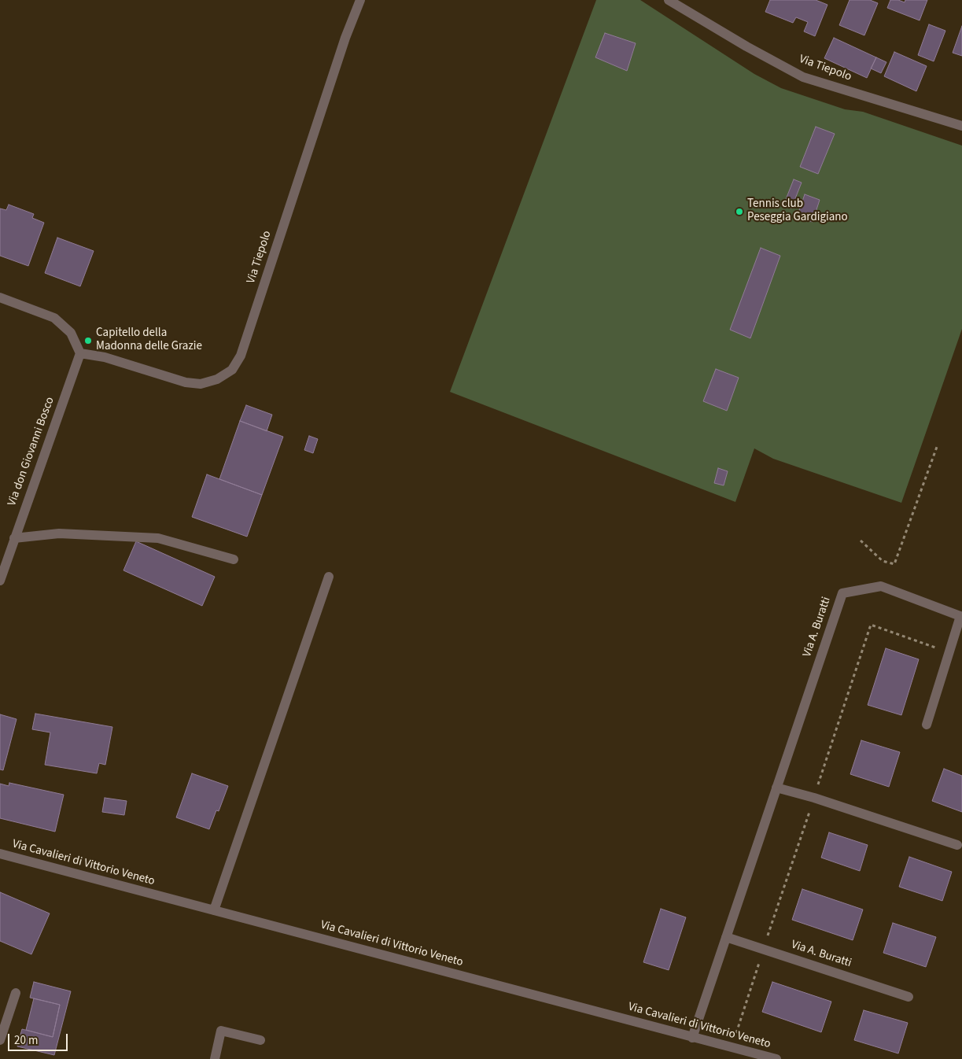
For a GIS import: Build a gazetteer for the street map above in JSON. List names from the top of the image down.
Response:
{
  "streets": {
    "street": [
      "Via Tiepolo",
      "Via don Giovanni Bosco",
      "Via A. Buratti",
      "Via Cavalieri di Vittorio Veneto"
    ]
  },
  "crossings": [
    ["Via Tiepolo", "Via don Giovanni Bosco"],
    ["Via A. Buratti", "Via Cavalieri di Vittorio Veneto"]
  ],
  "places": ["Tennis club Peseggia Gardigiano", "Capitello della Madonna delle Grazie"],
  "scale_bar": "20 m"
}
